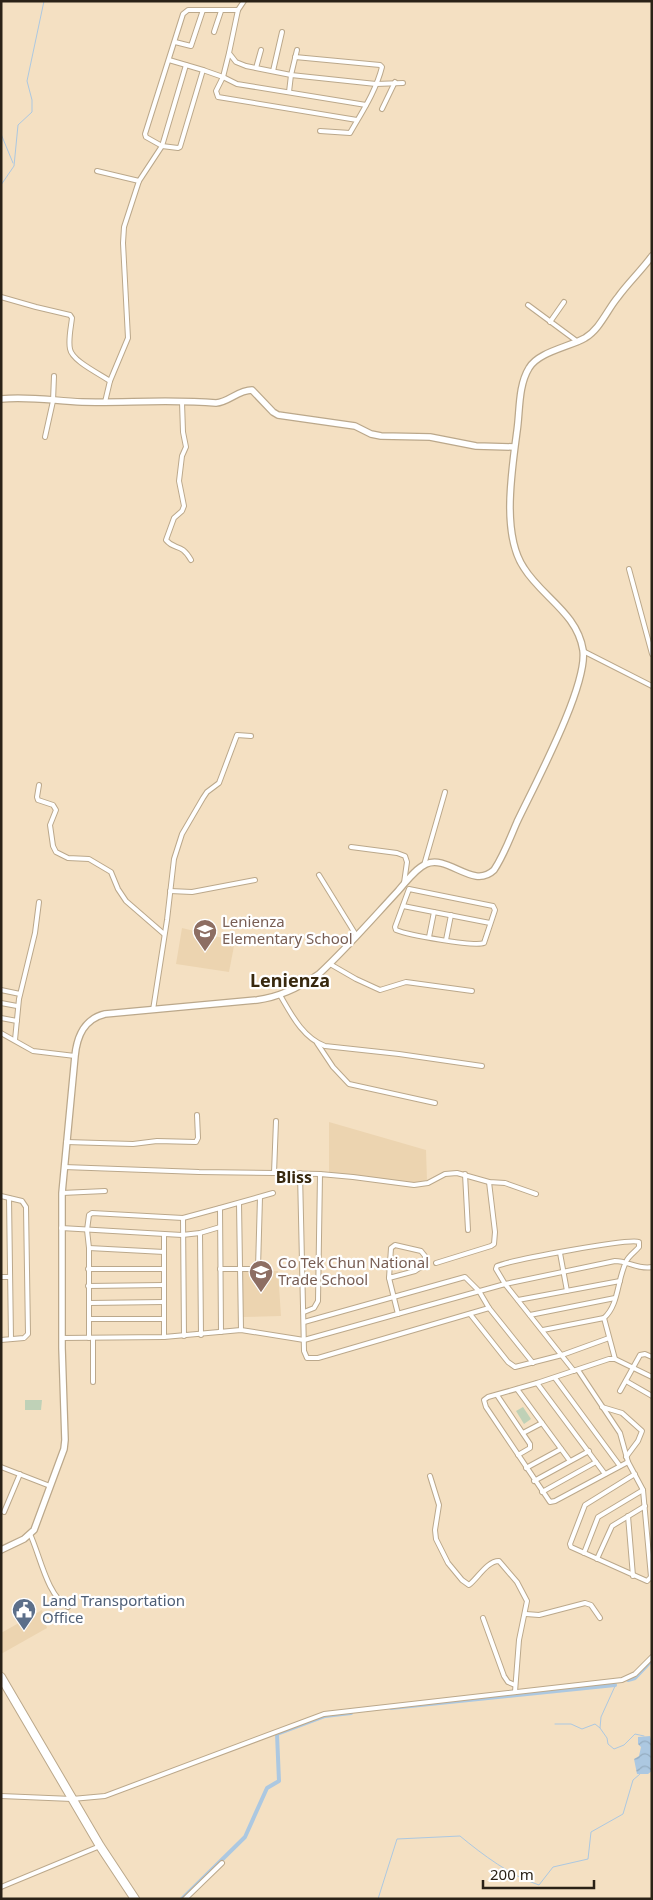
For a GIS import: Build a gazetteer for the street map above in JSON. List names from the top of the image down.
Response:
{
  "districts": ["Lenienza", "Bliss"],
  "places": {
    "school or university": ["Lenienza Elementary School", "Co Tek Chun National Trade School"],
    "public building": ["Land Transportation Office"]
  },
  "scale_bar": "200 m"
}
